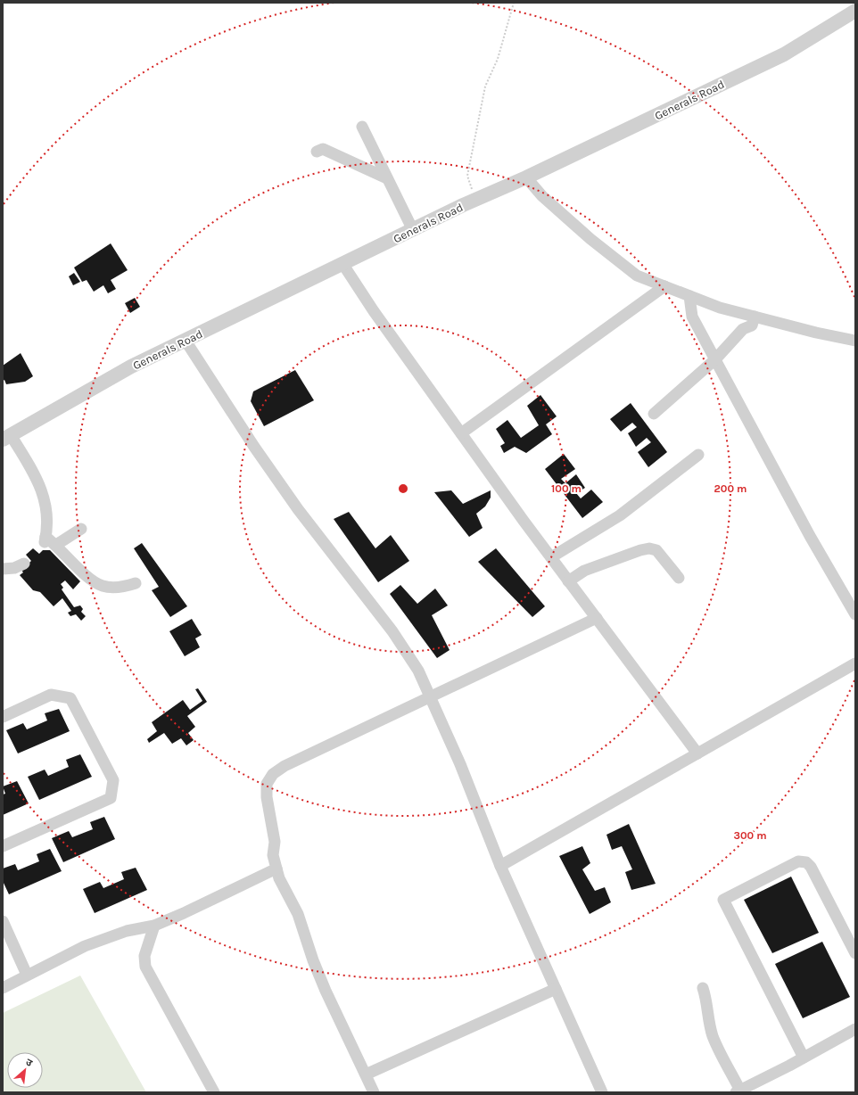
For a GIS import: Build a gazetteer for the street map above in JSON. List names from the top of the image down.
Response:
{
  "streets": {
    "street": ["Generals Road"]
  },
  "north": "top right",
  "rings": ["100 m", "200 m", "300 m"]
}
